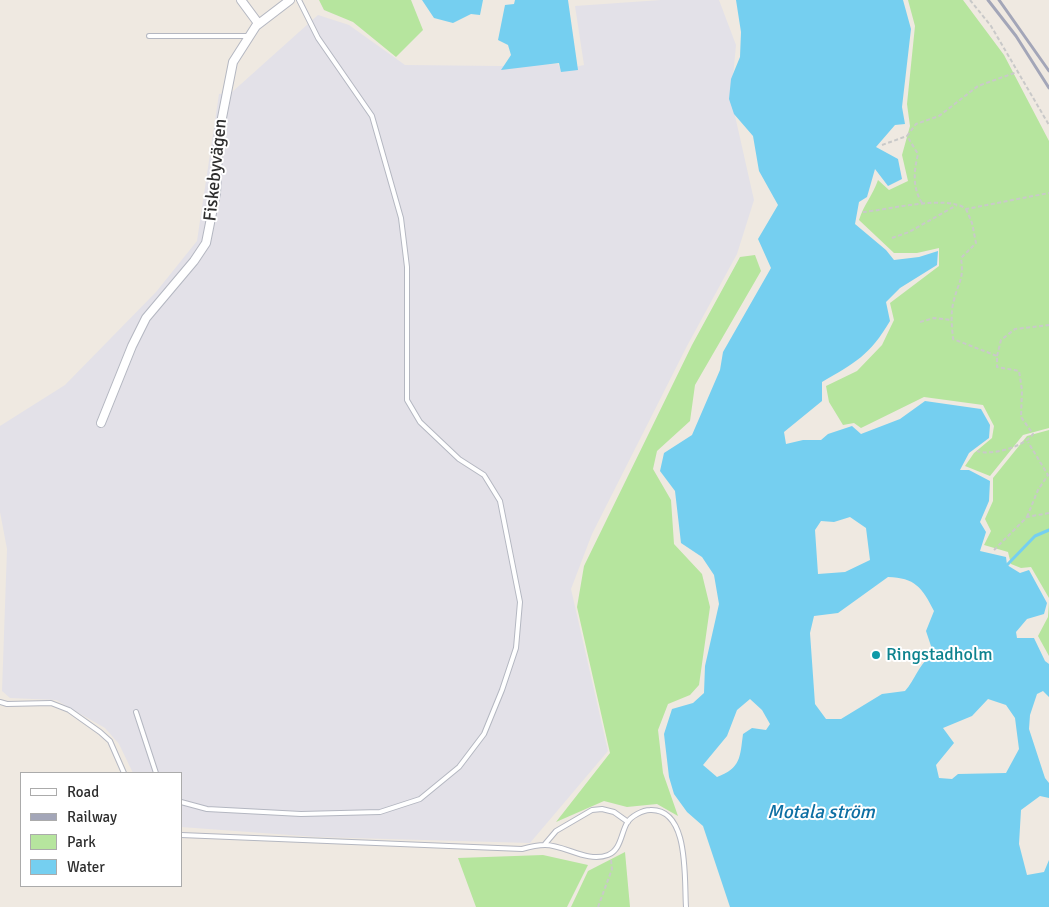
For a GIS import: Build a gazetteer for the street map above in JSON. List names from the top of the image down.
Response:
{
  "streets": {
    "street": ["Fiskebyvägen"]
  },
  "water": ["Motala ström"],
  "places": ["Ringstadholm"],
  "legend": [
    "Road",
    "Railway",
    "Park",
    "Water"
  ]
}
